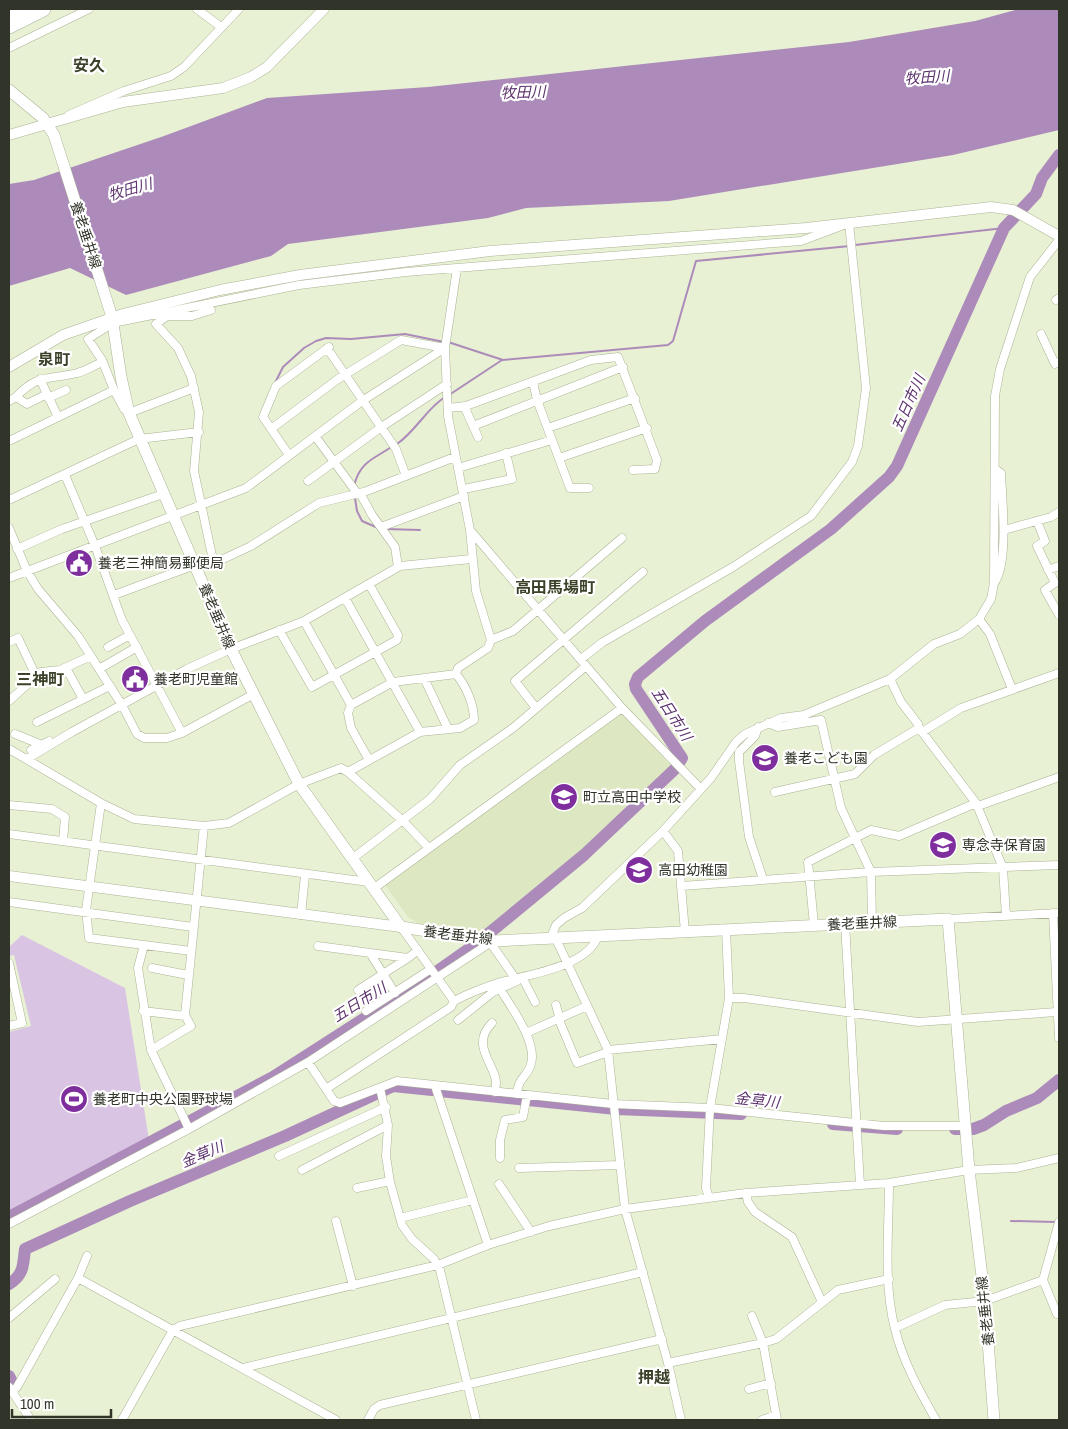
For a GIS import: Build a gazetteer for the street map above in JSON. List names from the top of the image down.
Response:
{
  "streets": {
    "main road": ["養老垂井線"]
  },
  "districts": [
    "安久",
    "泉町",
    "高田馬場町",
    "三神町",
    "押越"
  ],
  "water": ["牧田川", "五日市川", "金草川"],
  "places": {
    "public building": ["養老三神簡易郵便局", "養老町児童館"],
    "school or university": [
      "養老こども園",
      "町立高田中学校",
      "専念寺保育園",
      "高田幼稚園"
    ],
    "sports": ["養老町中央公園野球場"]
  },
  "scale_bar": "100 m"
}
